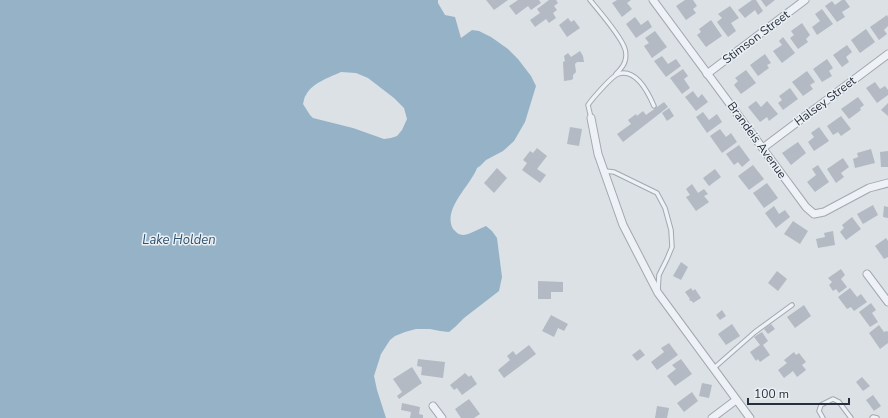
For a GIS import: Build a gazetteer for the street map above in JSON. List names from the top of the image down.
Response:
{
  "streets": {
    "street": ["Stimson Street", "Halsey Street", "Brandeis Avenue"]
  },
  "crossings": [
    ["Stimson Street", "Brandeis Avenue"],
    ["Halsey Street", "Brandeis Avenue"]
  ],
  "water": ["Lake Holden"],
  "scale_bar": "100 m"
}
